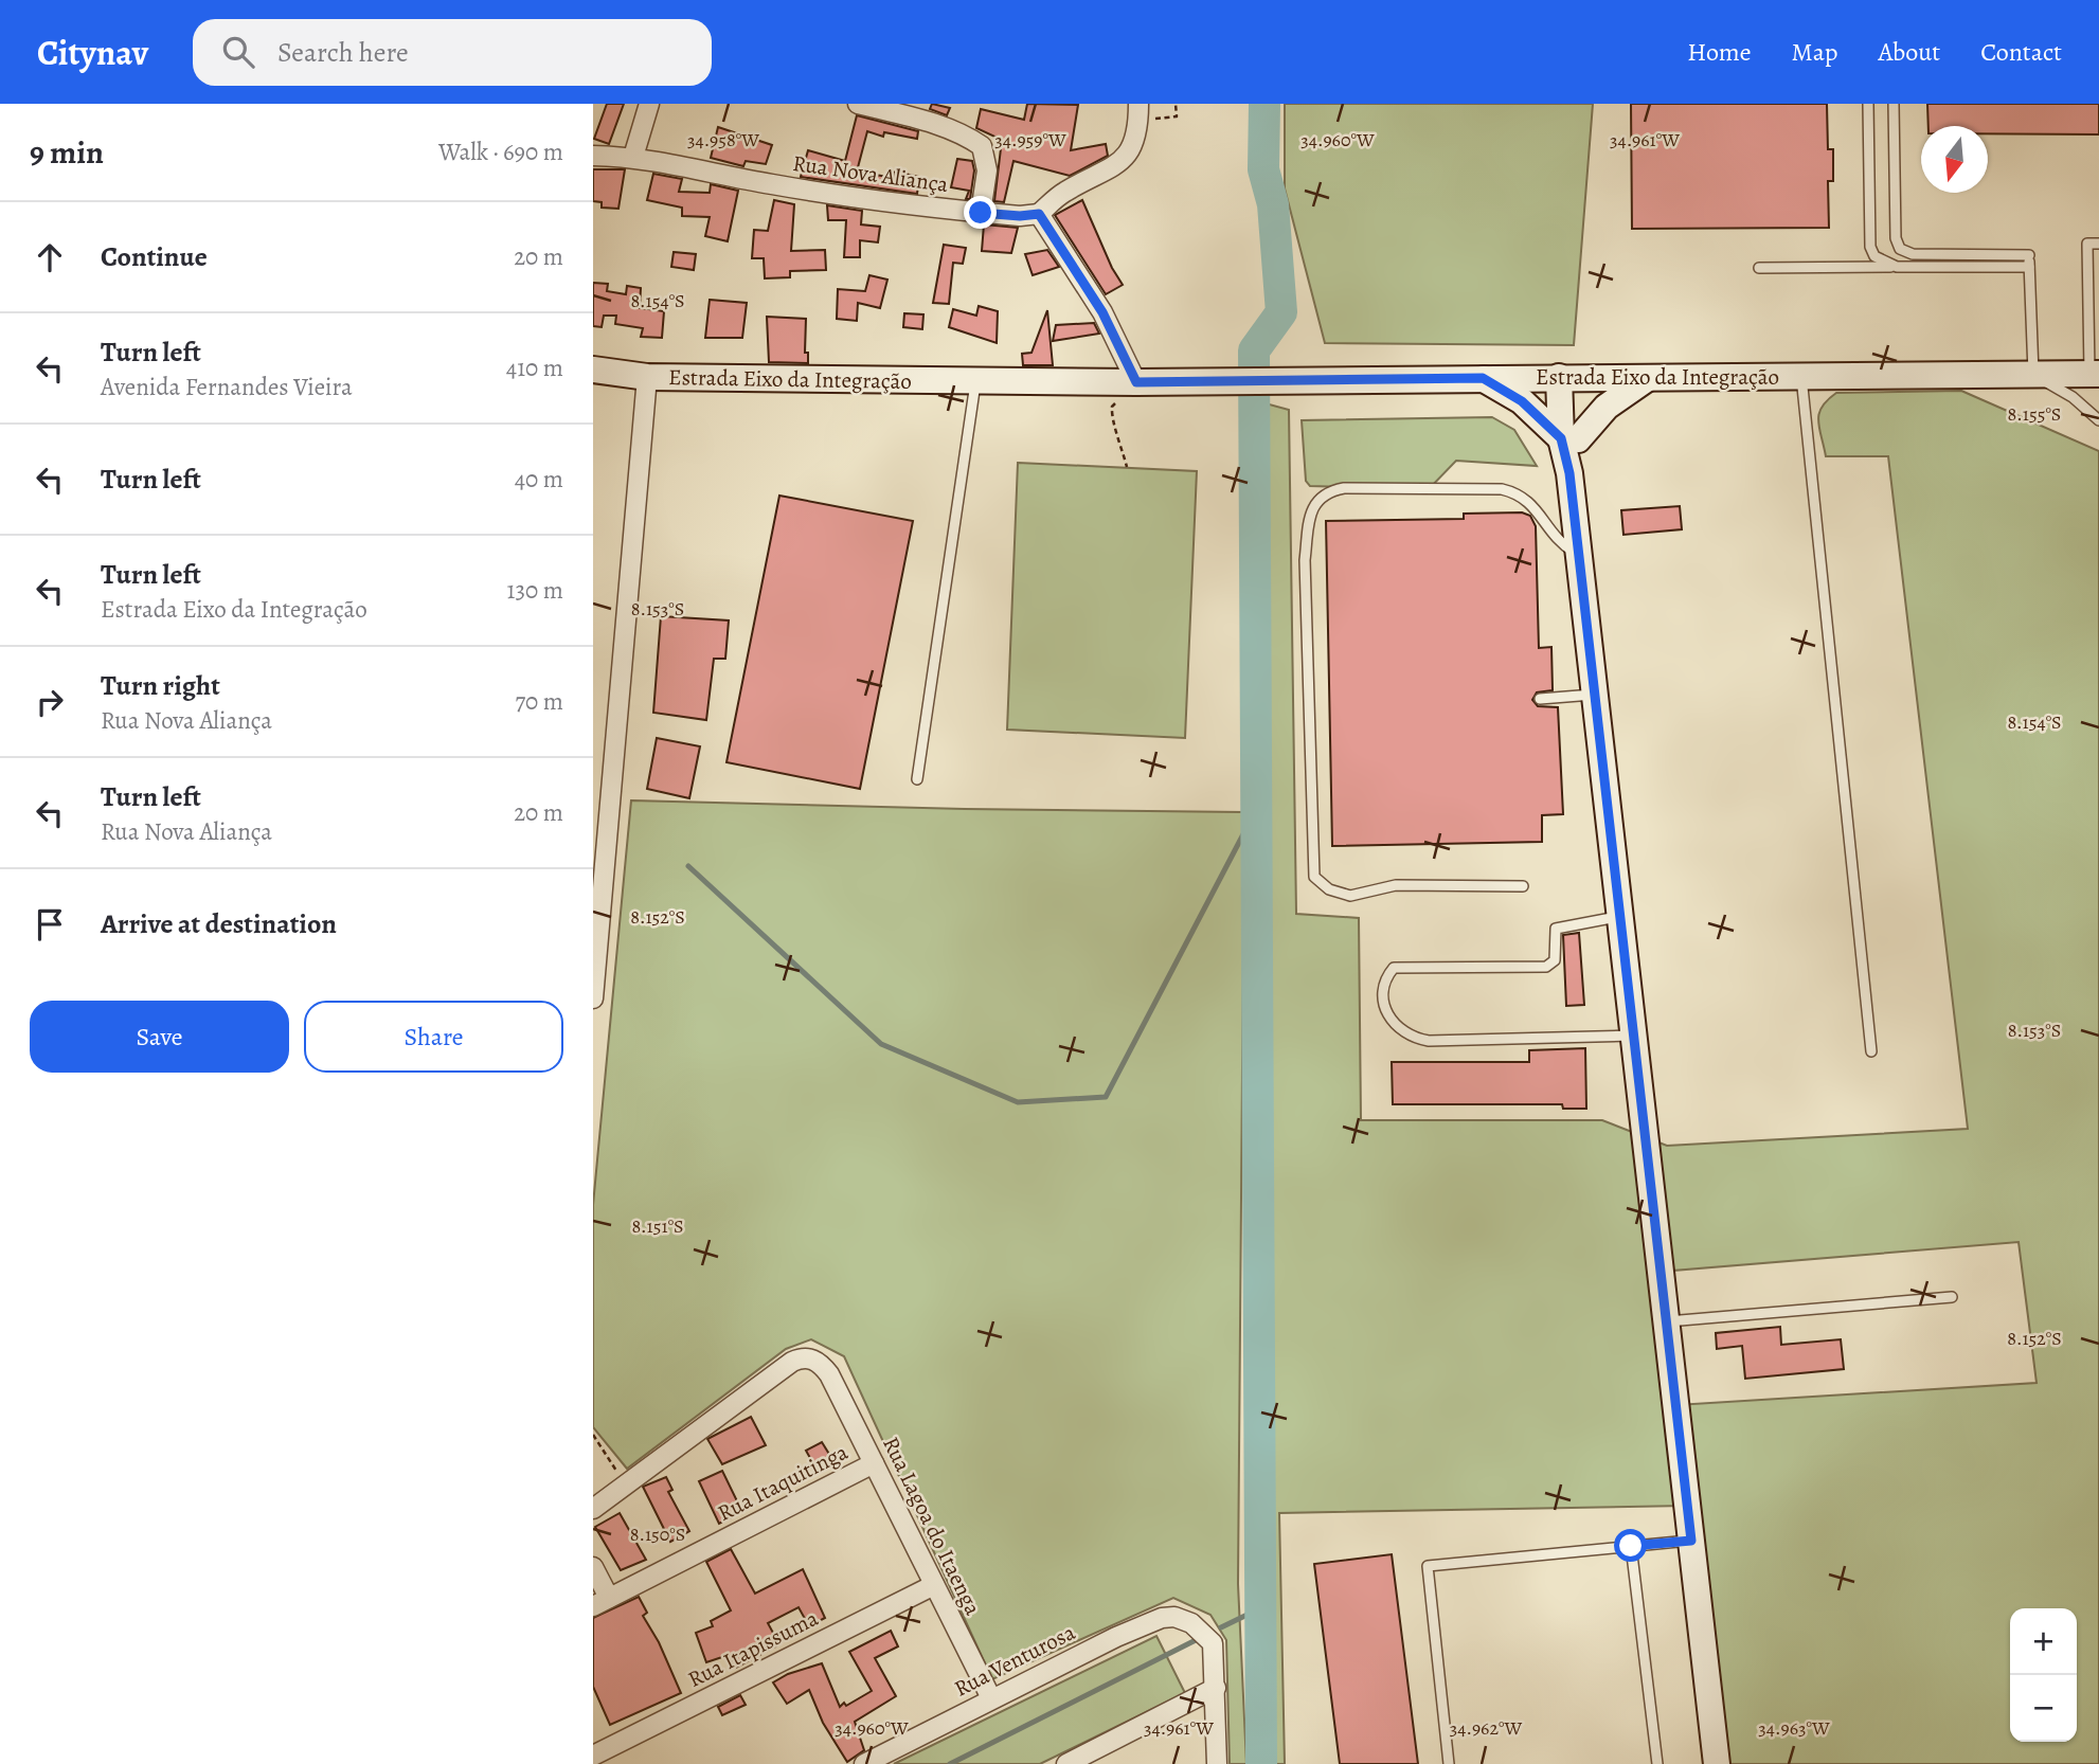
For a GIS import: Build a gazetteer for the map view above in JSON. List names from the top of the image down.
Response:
{
  "streets": {
    "main road": ["Estrada Eixo da Integração"],
    "street": [
      "Rua Nova Aliança",
      "Rua Itaquitinga",
      "Rua Lagoa do Itaenga",
      "Rua Itapissuma",
      "Rua Venturosa"
    ]
  },
  "crossings": [
    ["Rua Itaquitinga", "Rua Lagoa do Itaenga"],
    ["Rua Lagoa do Itaenga", "Rua Itapissuma"],
    ["Rua Lagoa do Itaenga", "Rua Venturosa"]
  ],
  "north": "bottom",
  "page": {
    "header": "Citynav",
    "search": "Search here",
    "nav": [
      "Home",
      "Map",
      "About",
      "Contact"
    ],
    "heading": ["9 min", "Walk · 690 m"],
    "list": [
      ["Continue", "20 m"],
      ["Turn left", "Avenida Fernandes Vieira", "410 m"],
      ["Turn left", "40 m"],
      ["Turn left", "Estrada Eixo da Integração", "130 m"],
      ["Turn right", "Rua Nova Aliança", "70 m"],
      ["Turn left", "Rua Nova Aliança", "20 m"],
      "Arrive at destination"
    ],
    "buttons": ["Save", "Share"],
    "map_buttons": ["+", "−"]
  },
  "coordinates": [
    "34.958°W",
    "34.959°W",
    "34.960°W",
    "34.961°W",
    "8.154°S",
    "8.155°S",
    "8.153°S",
    "8.152°S",
    "8.151°S",
    "8.150°S",
    "34.962°W",
    "34.963°W"
  ]
}
